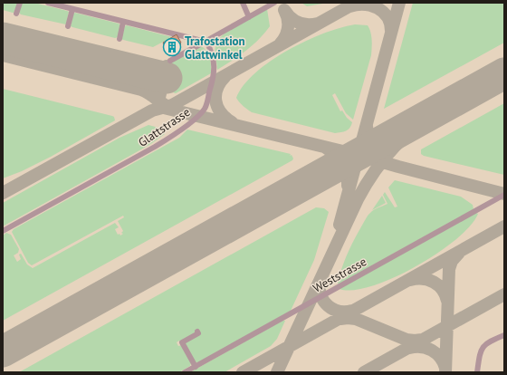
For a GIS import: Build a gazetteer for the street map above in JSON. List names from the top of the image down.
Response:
{
  "streets": {
    "lane": ["Glattstrasse", "Weststrasse"]
  },
  "places": {
    "building": ["Trafostation Glattwinkel"]
  }
}
